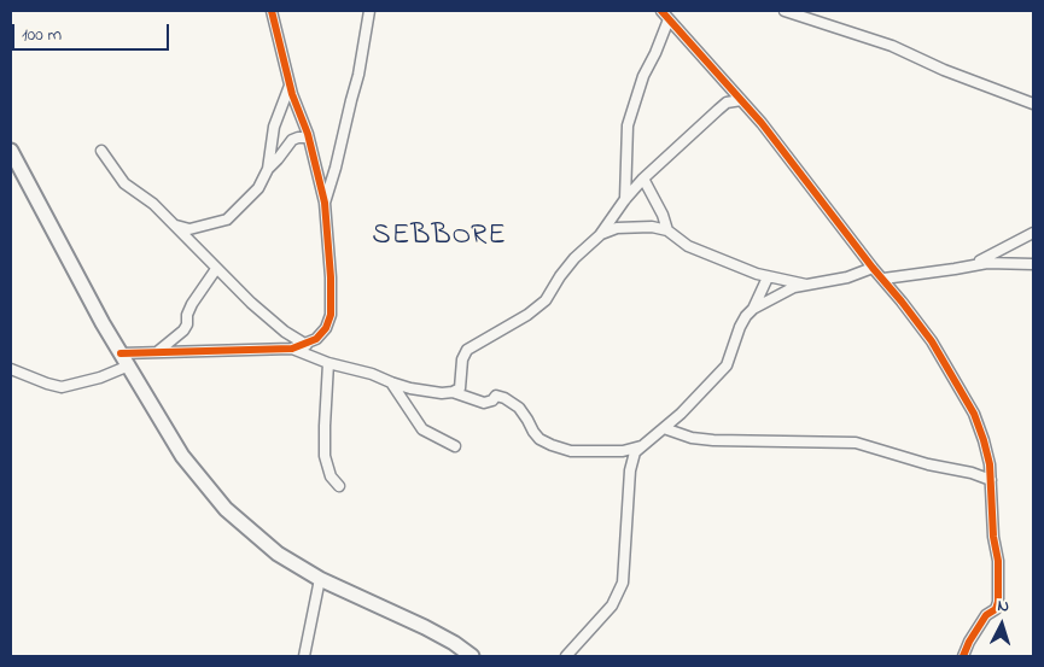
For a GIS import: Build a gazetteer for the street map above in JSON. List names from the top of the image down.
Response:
{
  "districts": ["SEBBORE"],
  "scale_bar": "100 m",
  "north": "top"
}
